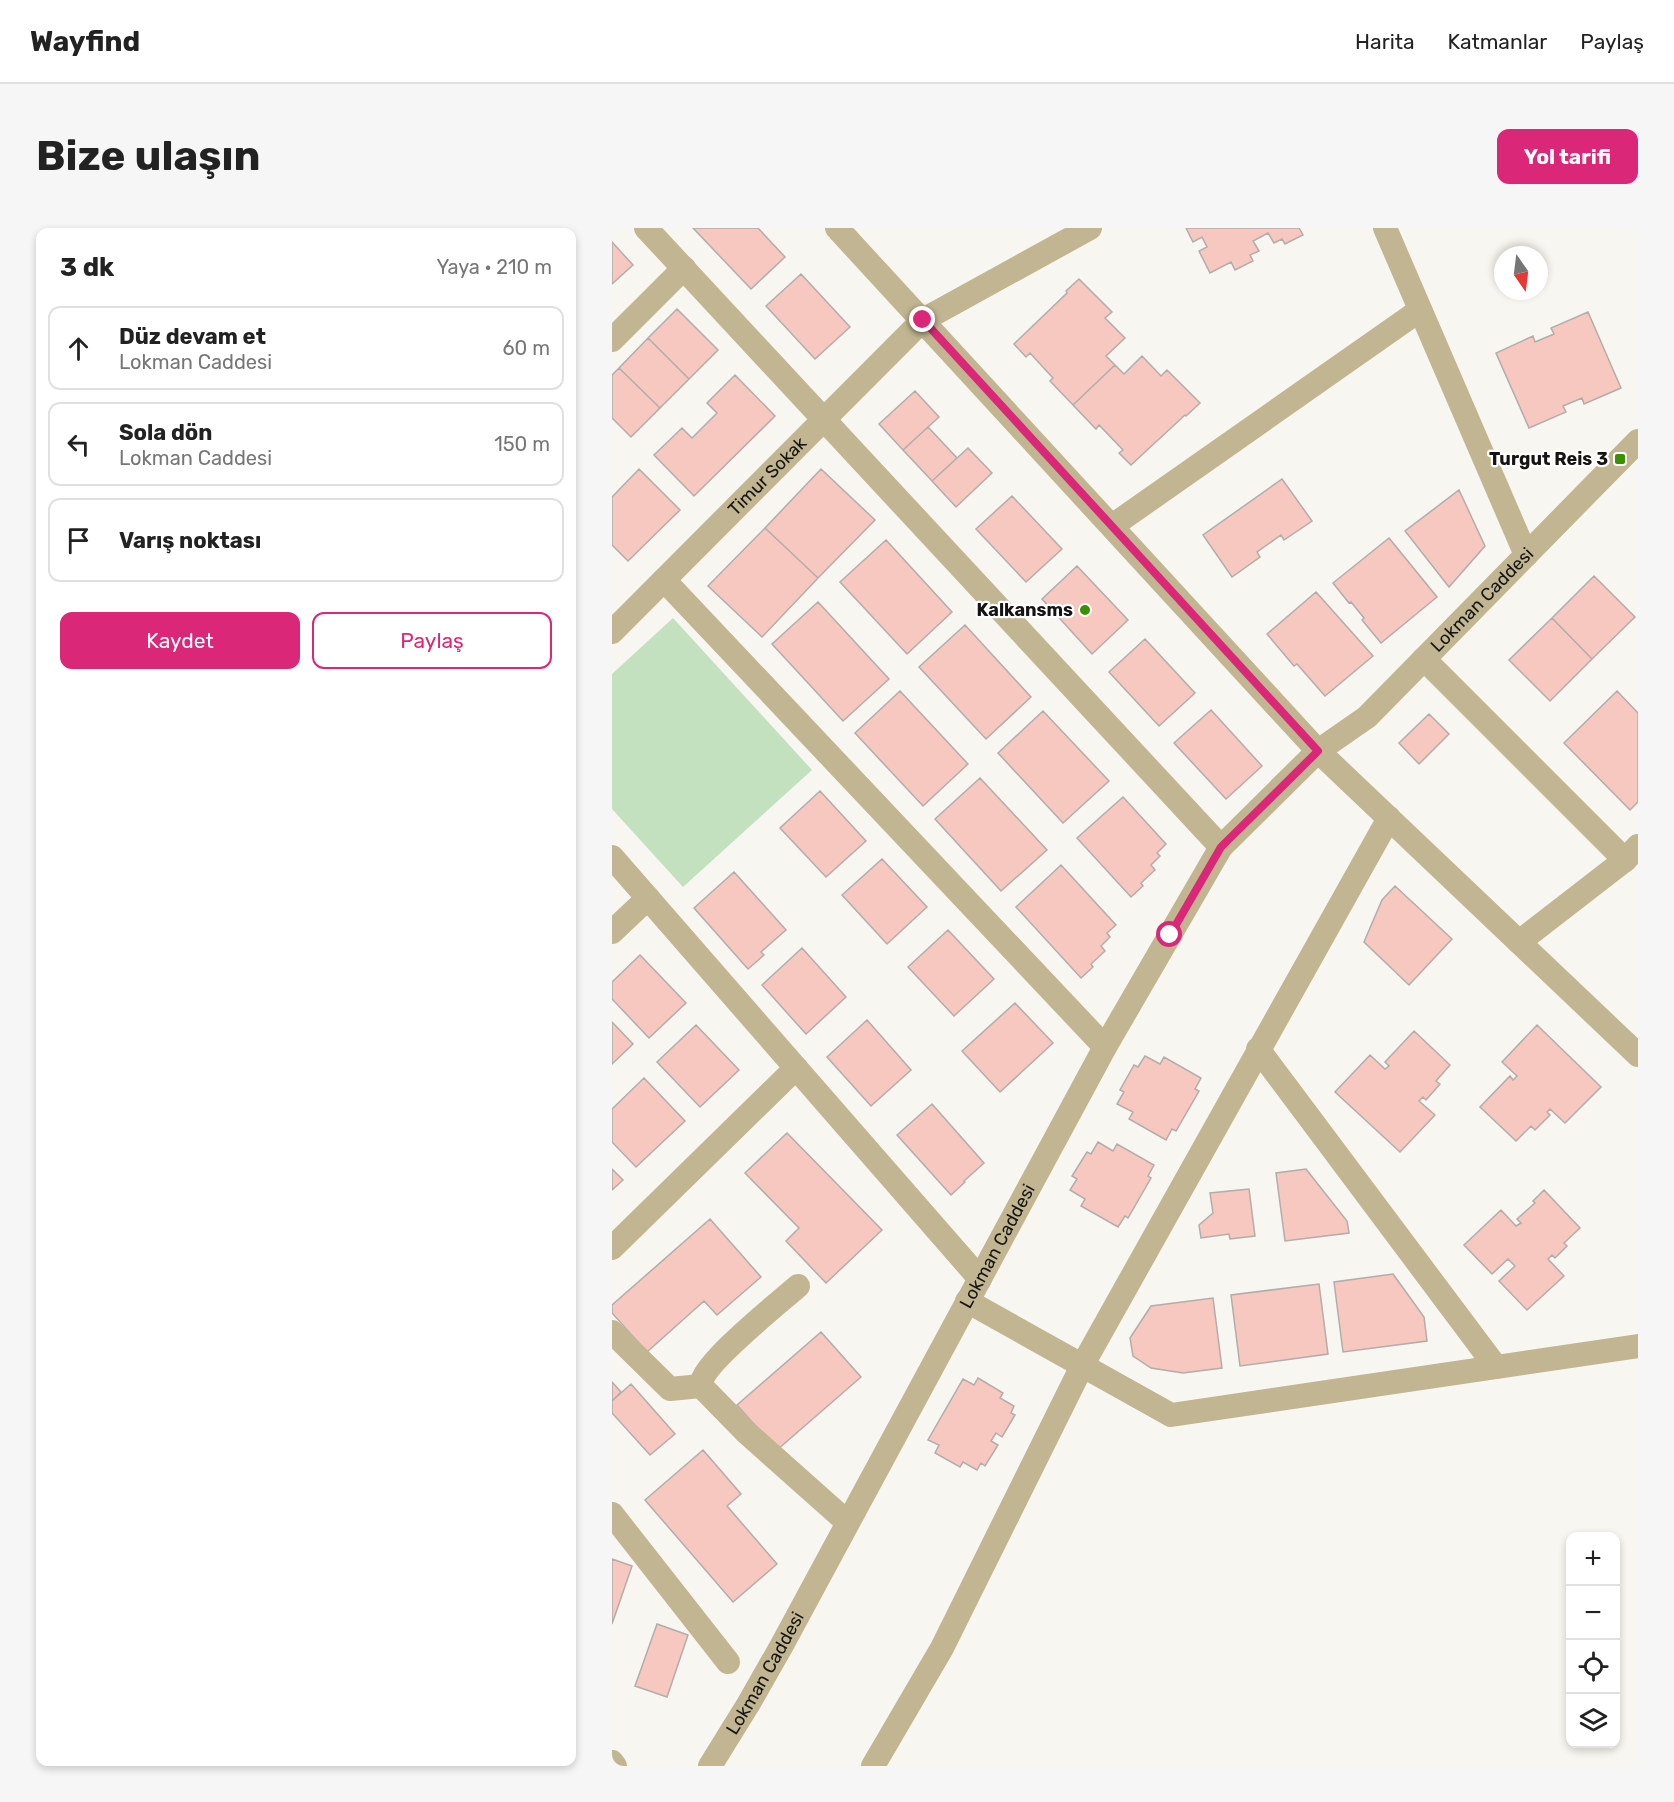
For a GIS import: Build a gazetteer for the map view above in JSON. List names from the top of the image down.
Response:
{
  "streets": {
    "street": ["Timur Sokak", "Lokman Caddesi"]
  },
  "places": {
    "transit": ["Turgut Reis 3"],
    "other": ["Kalkansms"]
  },
  "north": "bottom",
  "page": {
    "header": "Wayfind",
    "nav": ["Harita", "Katmanlar", "Paylaş"],
    "buttons": [
      "Yol tarifi",
      ["Kaydet", "Paylaş"]
    ],
    "title": "Bize ulaşın",
    "heading": ["3 dk", "Yaya · 210 m"],
    "list": [
      ["Düz devam et", "Lokman Caddesi", "60 m"],
      ["Sola dön", "Lokman Caddesi", "150 m"],
      "Varış noktası"
    ],
    "map_buttons": ["+", "−"]
  }
}
